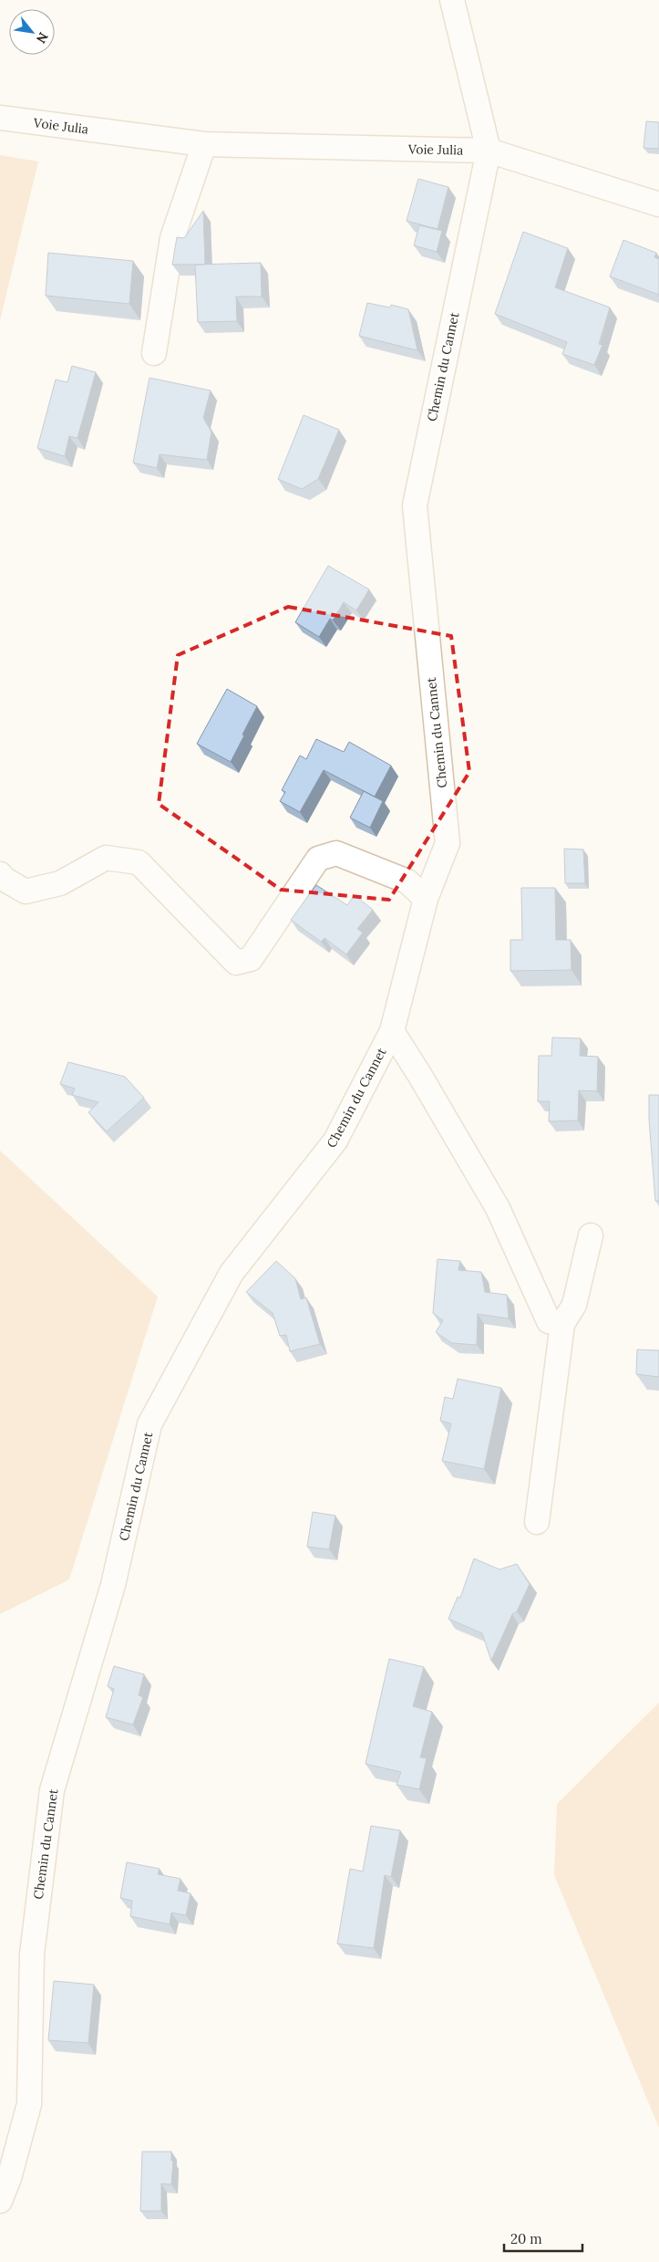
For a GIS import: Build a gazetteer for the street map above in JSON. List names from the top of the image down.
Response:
{
  "streets": {
    "street": ["Voie Julia", "Chemin du Cannet"]
  },
  "crossings": [
    ["Voie Julia", "Chemin du Cannet"]
  ],
  "scale_bar": "20 m",
  "north": "bottom right"
}
